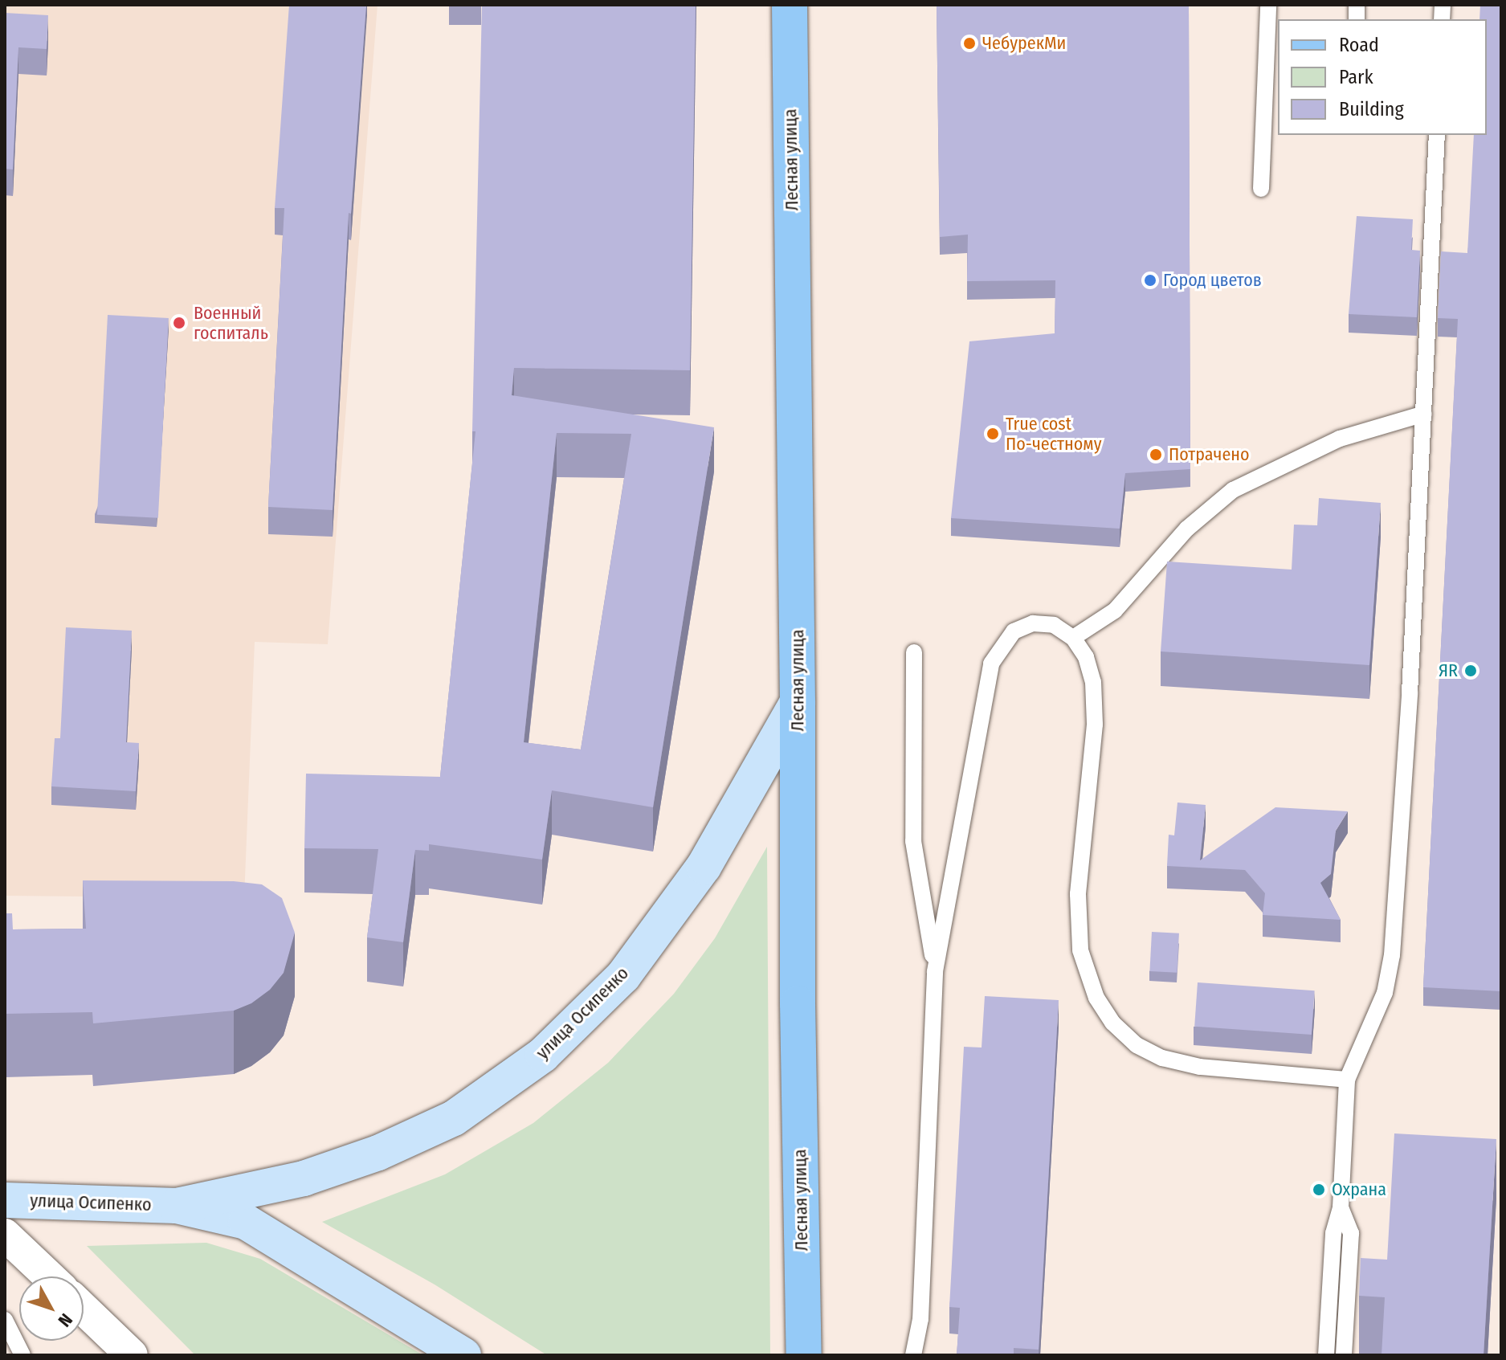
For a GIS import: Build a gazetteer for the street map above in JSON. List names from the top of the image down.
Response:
{
  "streets": {
    "main road": ["Лесная улица", "улица Осипенко"]
  },
  "crossings": [
    ["Лесная улица", "улица Осипенко"]
  ],
  "places": [
    "ЧебурекМи",
    "Город цветов",
    "Военный госпиталь",
    "True cost По-честному",
    "Потрачено",
    "ЯR",
    "Охрана"
  ],
  "legend": ["Road", "Park", "Building"],
  "north": "bottom right"
}
